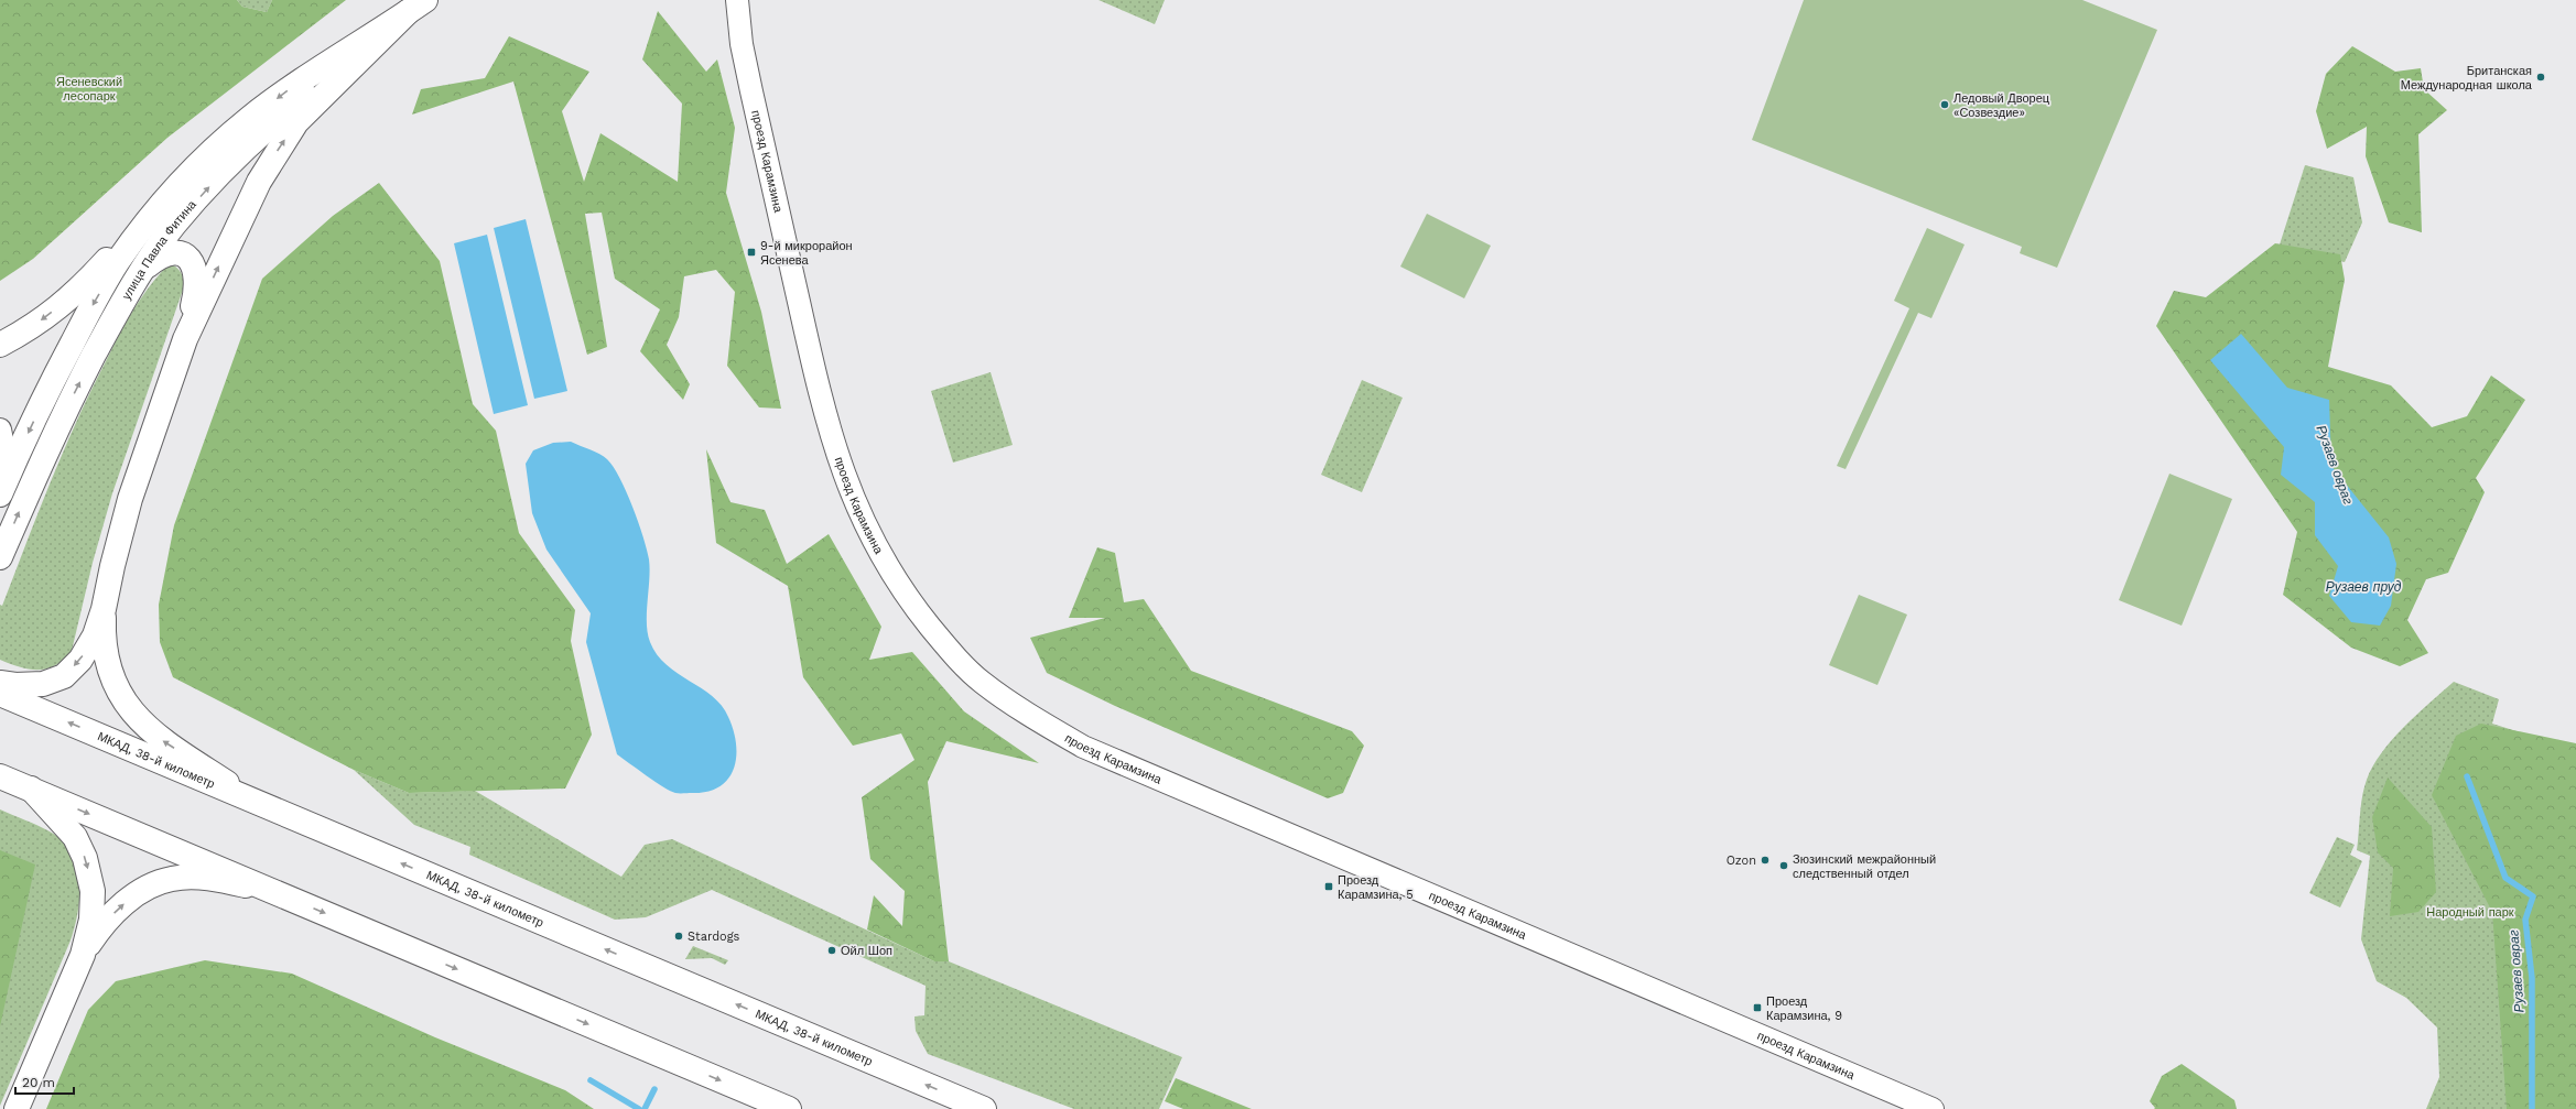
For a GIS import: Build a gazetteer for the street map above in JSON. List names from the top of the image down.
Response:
{
  "streets": {
    "main road": ["улица Павла Фитина", "МКАД, 38-й километр"],
    "street": ["проезд Карамзина"]
  },
  "water": ["Рузаев овраг", "Рузаев пруд"],
  "parks": ["Ясеневский лесопарк", "Народный парк"],
  "places": {
    "other": [
      "Британская Международная школа",
      "Ледовый Дворец «Созвездие»",
      "Ozon",
      "Зюзинский межрайонный следственный отдел",
      "Stardogs",
      "Ойл Шоп"
    ],
    "transit": ["9-й микрорайон Ясенева", "Проезд Карамзина, 5", "Проезд Карамзина, 9"]
  },
  "scale_bar": "20 m"
}
